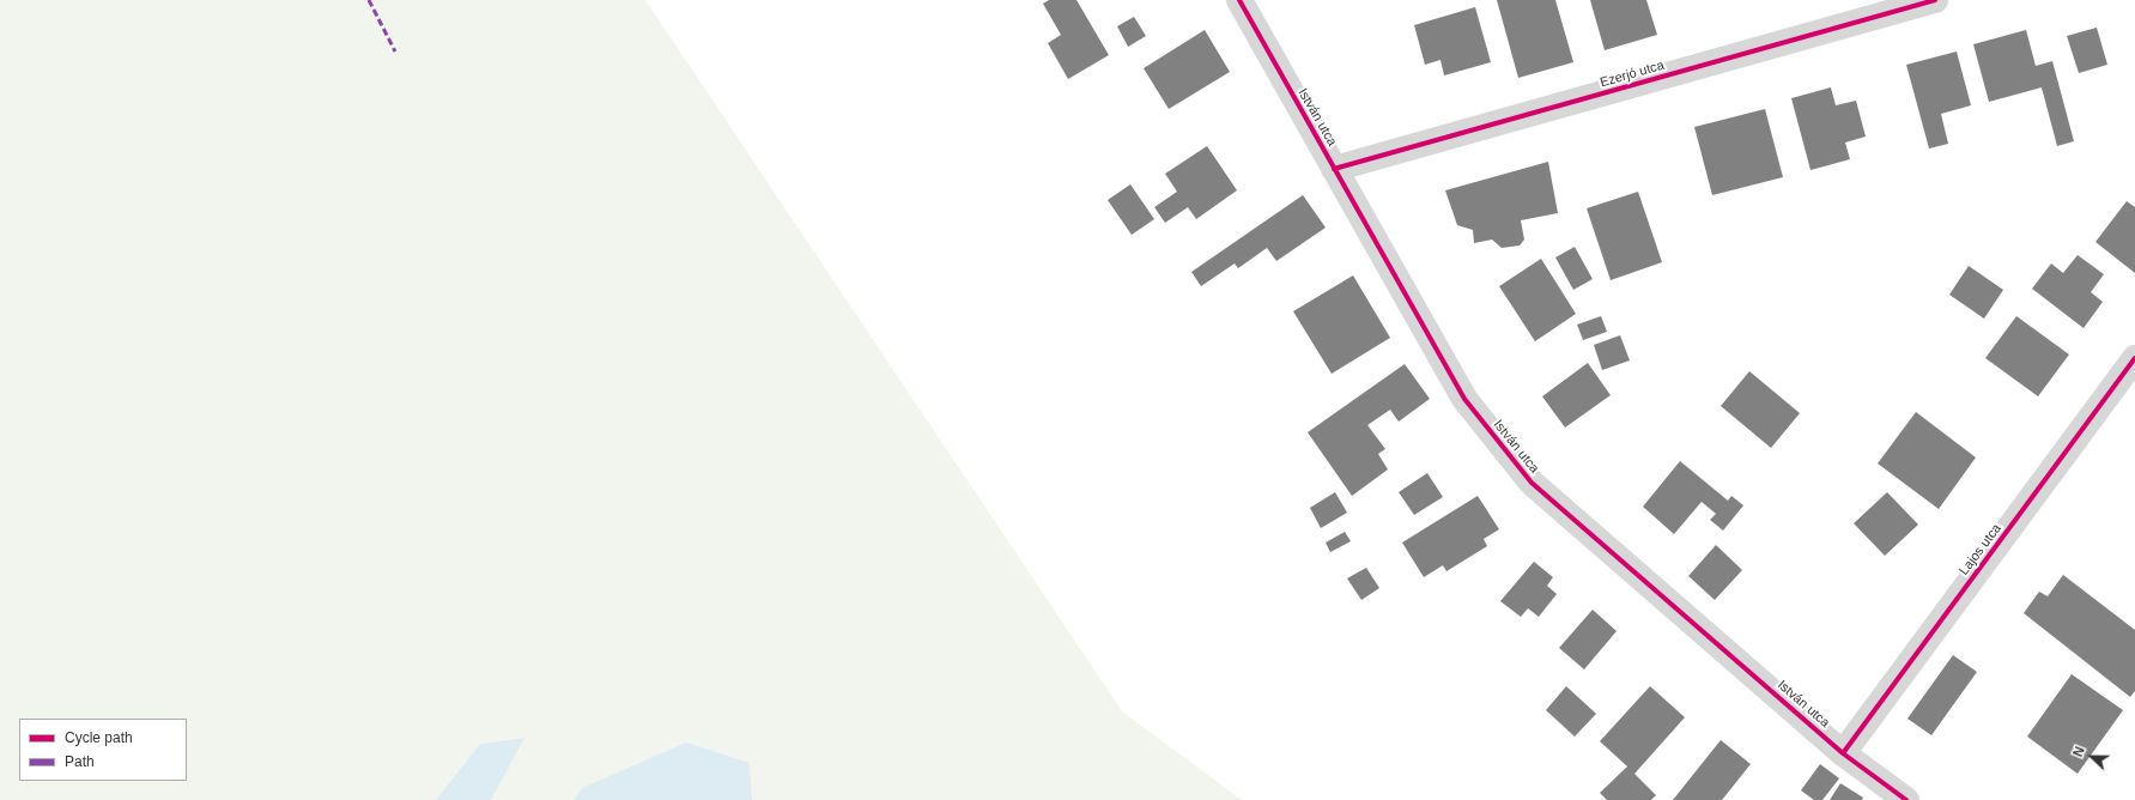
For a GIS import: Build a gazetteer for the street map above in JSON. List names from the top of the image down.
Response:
{
  "streets": {
    "street": ["Ezerjó utca", "István utca", "Lajos utca"]
  },
  "crossings": [
    ["Ezerjó utca", "István utca"],
    ["István utca", "Lajos utca"]
  ],
  "legend": ["Cycle path", "Path"],
  "north": "left"
}
